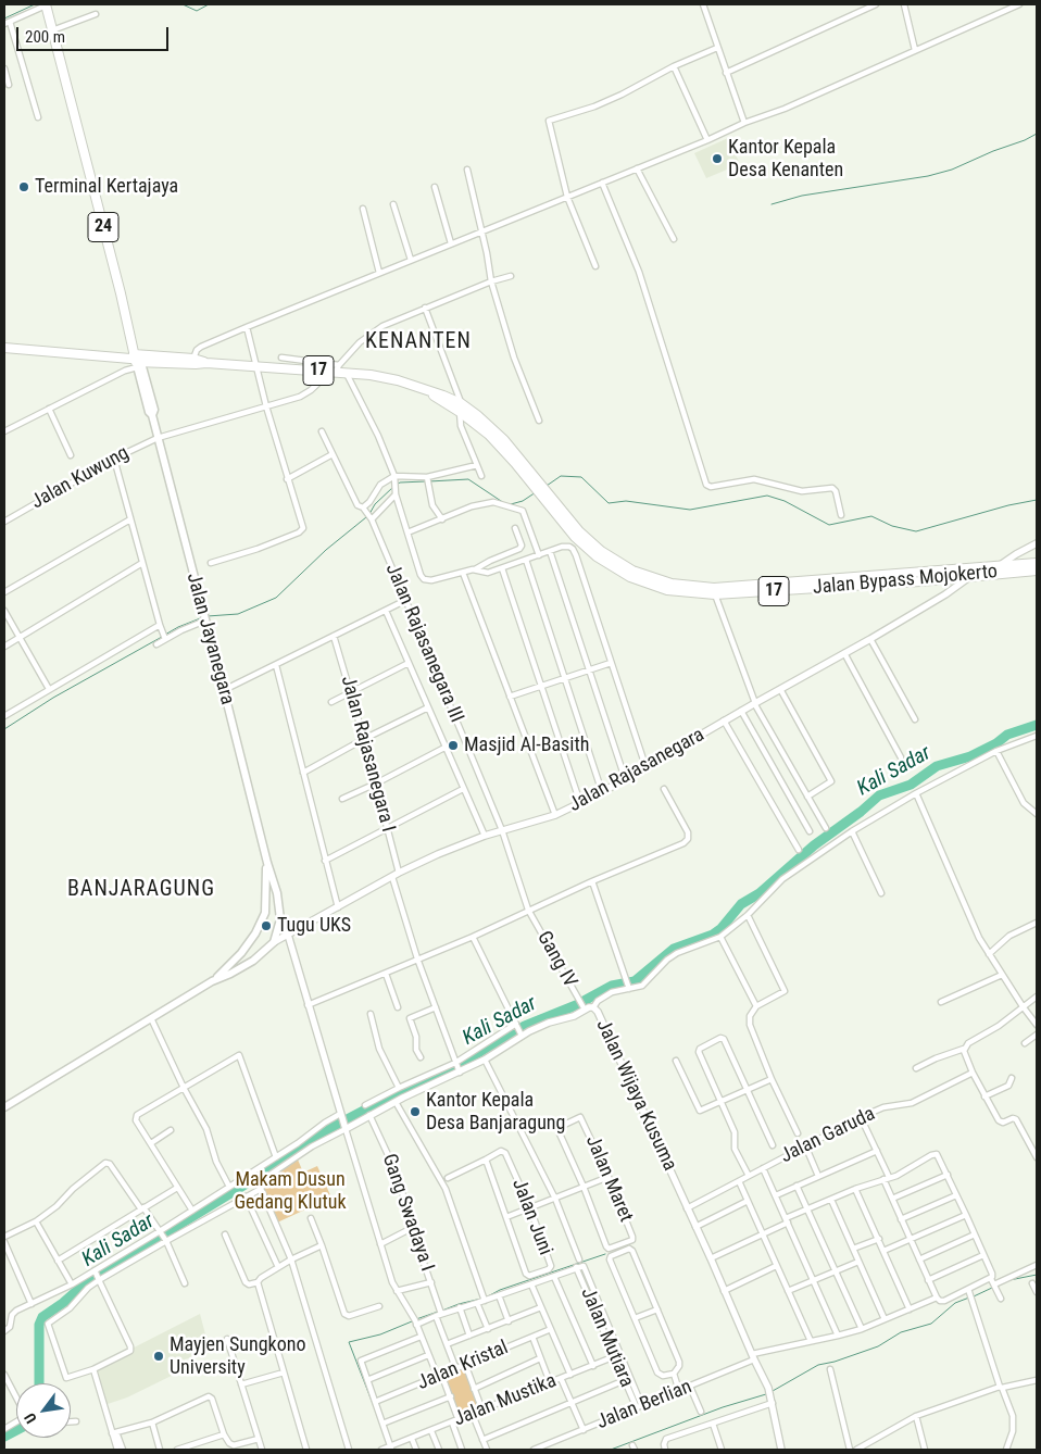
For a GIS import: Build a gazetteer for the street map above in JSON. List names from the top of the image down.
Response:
{
  "streets": {
    "highway": ["24", "17", "Jalan Bypass Mojokerto"],
    "main road": ["Jalan Jayanegara"],
    "street": [
      "Jalan Kuwung",
      "Jalan Rajasanegara III",
      "Jalan Rajasanegara I",
      "Jalan Rajasanegara",
      "Gang IV",
      "Jalan Wijaya Kusuma",
      "Jalan Garuda",
      "Jalan Maret",
      "Gang Swadaya I",
      "Jalan Juni",
      "Jalan Mutiara",
      "Jalan Kristal",
      "Jalan Mustika",
      "Jalan Berlian"
    ]
  },
  "crossings": [
    ["24", "Jalan Bypass Mojokerto"],
    ["24", "Jalan Jayanegara"],
    ["Jalan Kuwung", "Jalan Bypass Mojokerto"],
    ["Jalan Kuwung", "Jalan Jayanegara"],
    ["Jalan Bypass Mojokerto", "Jalan Jayanegara"],
    ["Jalan Bypass Mojokerto", "Jalan Rajasanegara"],
    ["Jalan Jayanegara", "Jalan Rajasanegara"],
    ["Jalan Rajasanegara III", "Jalan Rajasanegara"],
    ["Jalan Rajasanegara III", "Gang IV"],
    ["Jalan Rajasanegara I", "Jalan Rajasanegara"],
    ["Jalan Rajasanegara I", "Jalan Wijaya Kusuma"],
    ["Gang IV", "Jalan Wijaya Kusuma"],
    ["Jalan Wijaya Kusuma", "Jalan Garuda"],
    ["Jalan Wijaya Kusuma", "Gang Swadaya I"],
    ["Jalan Wijaya Kusuma", "Jalan Berlian"],
    ["Gang Swadaya I", "Jalan Kristal"],
    ["Jalan Mutiara", "Jalan Mustika"],
    ["Jalan Mutiara", "Jalan Berlian"]
  ],
  "districts": ["KENANTEN", "BANJARAGUNG"],
  "water": ["Kali Sadar"],
  "parks": ["Makam Dusun Gedang Klutuk"],
  "places": [
    "Kantor Kepala Desa Kenanten",
    "Terminal Kertajaya",
    "Masjid Al-Basith",
    "Tugu UKS",
    "Kantor Kepala Desa Banjaragung",
    "Mayjen Sungkono University"
  ],
  "scale_bar": "200 m",
  "north": "bottom left"
}
